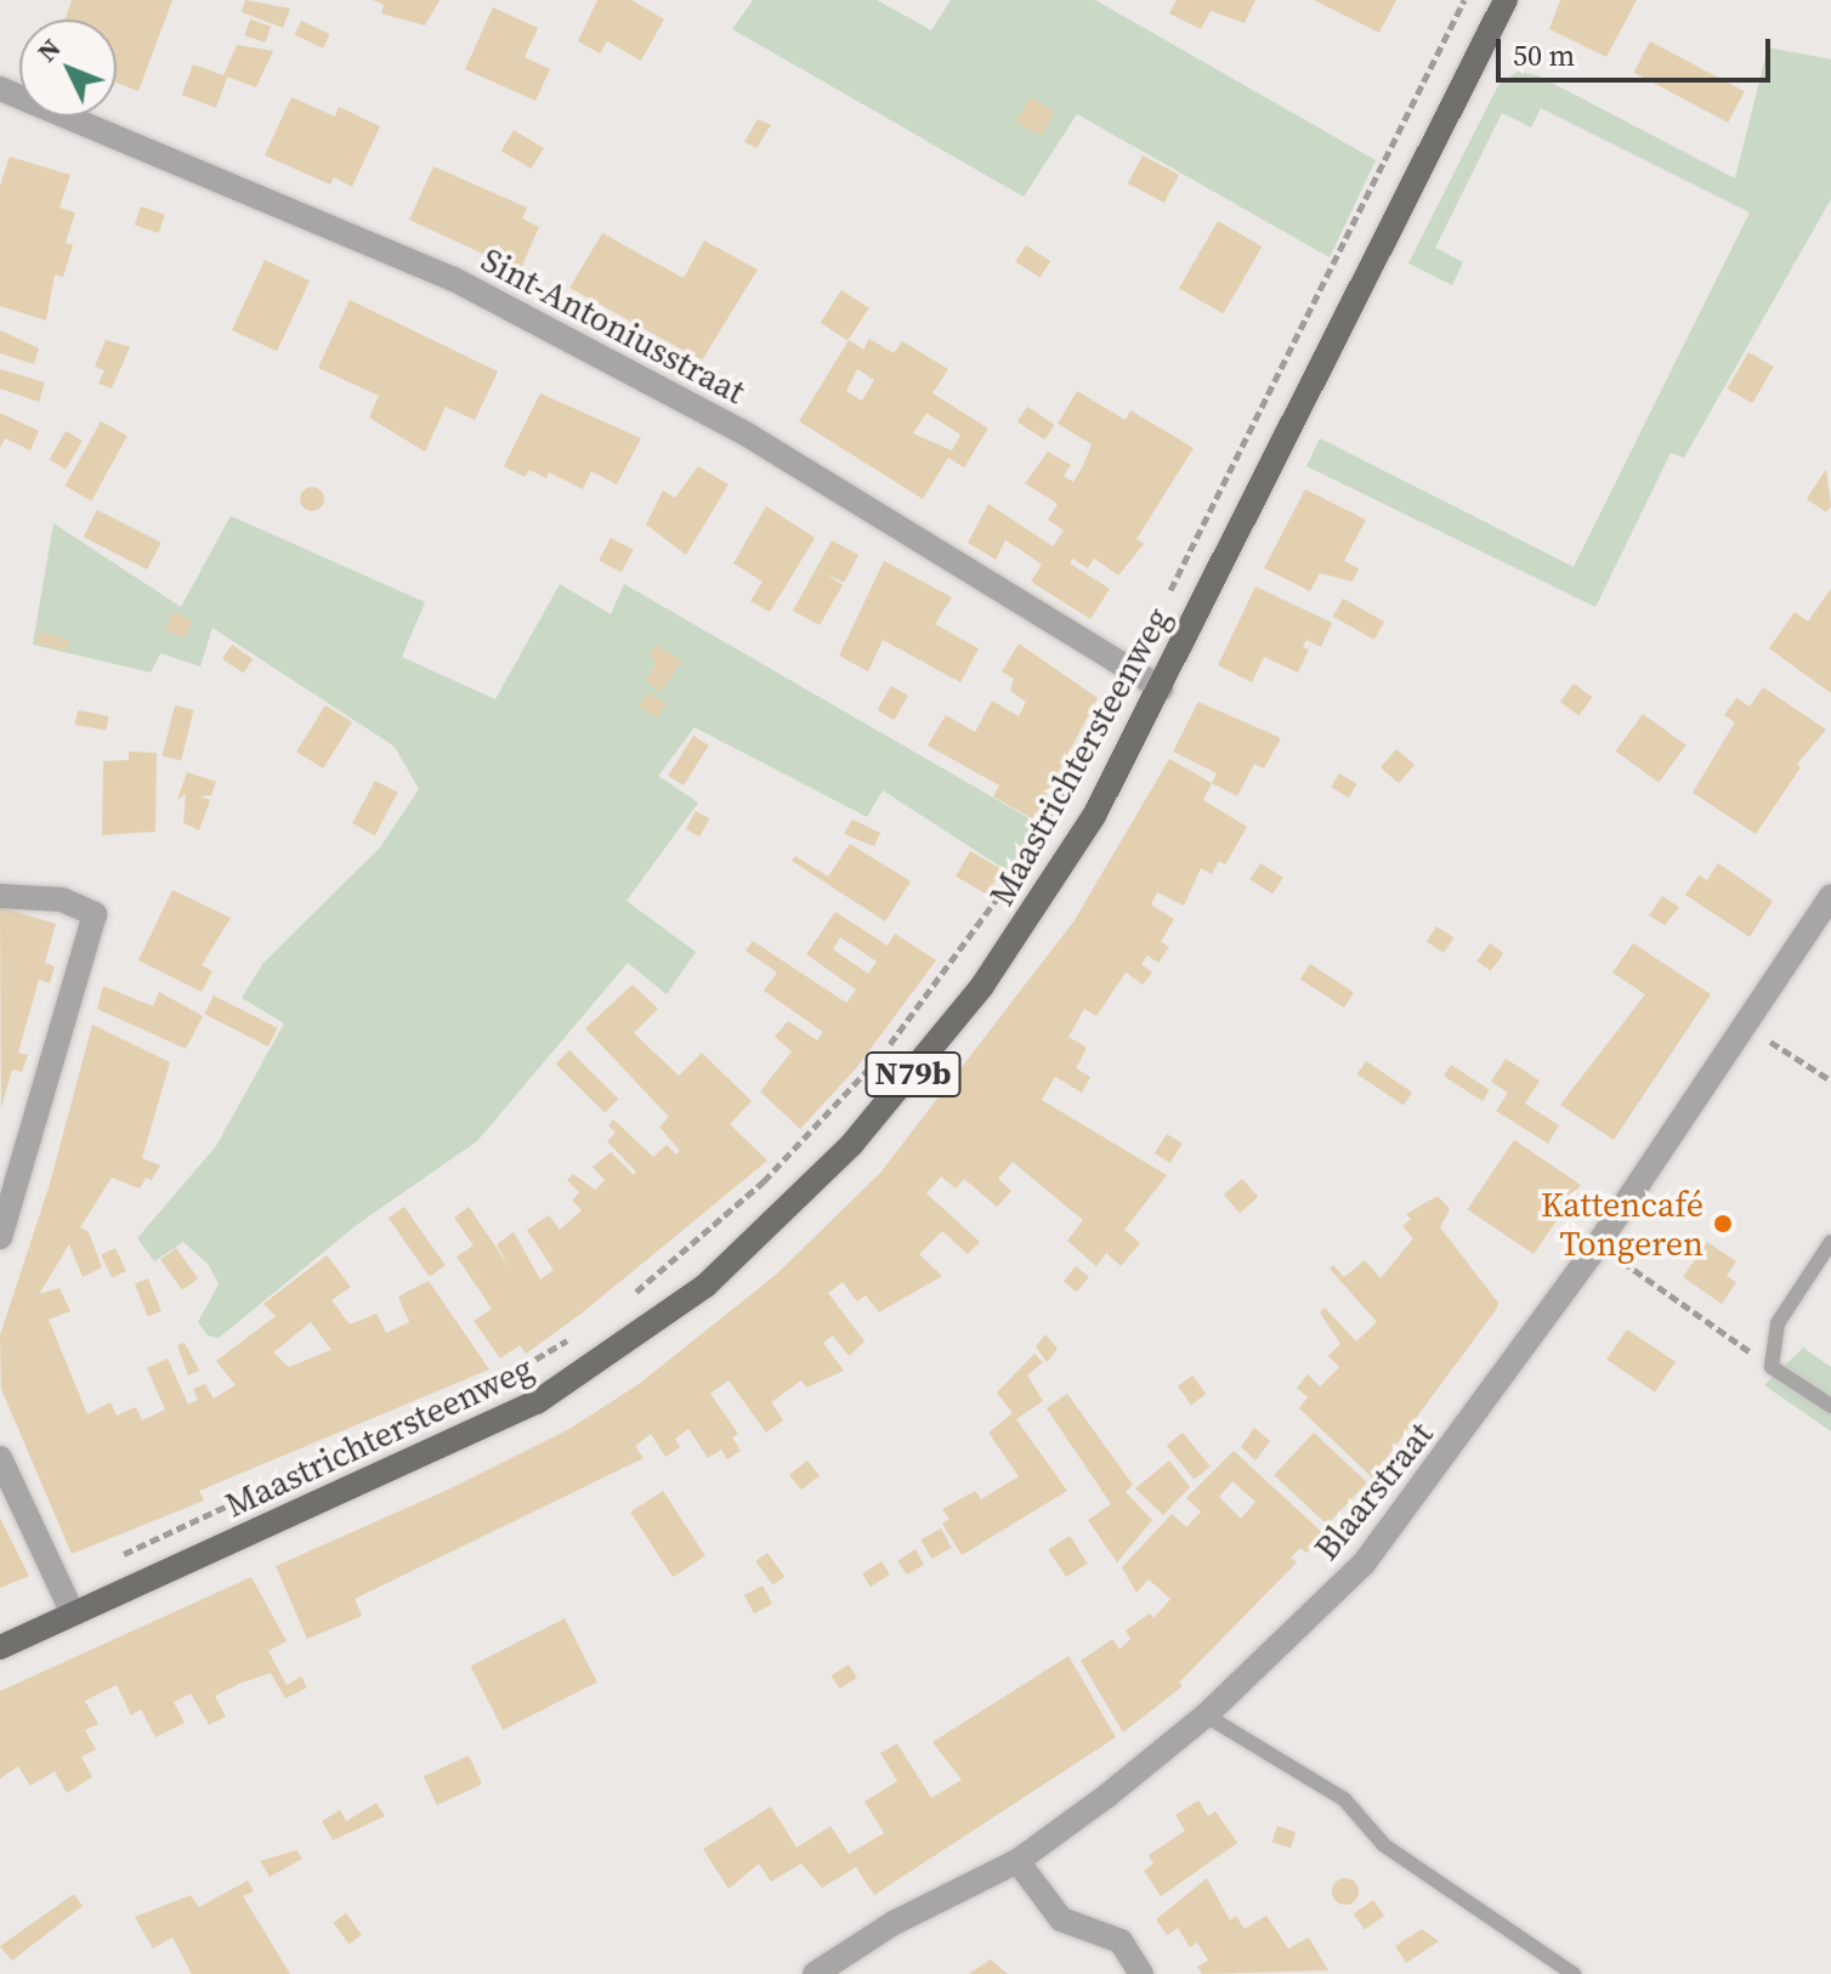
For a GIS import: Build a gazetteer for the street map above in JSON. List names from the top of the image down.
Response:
{
  "streets": {
    "main road": ["Maastrichtersteenweg", "N79b"],
    "street": ["Sint-Antoniusstraat", "Blaarstraat"]
  },
  "crossings": [
    ["Sint-Antoniusstraat", "Maastrichtersteenweg"]
  ],
  "places": ["Kattencafé Tongeren"],
  "scale_bar": "50 m",
  "north": "top left"
}
